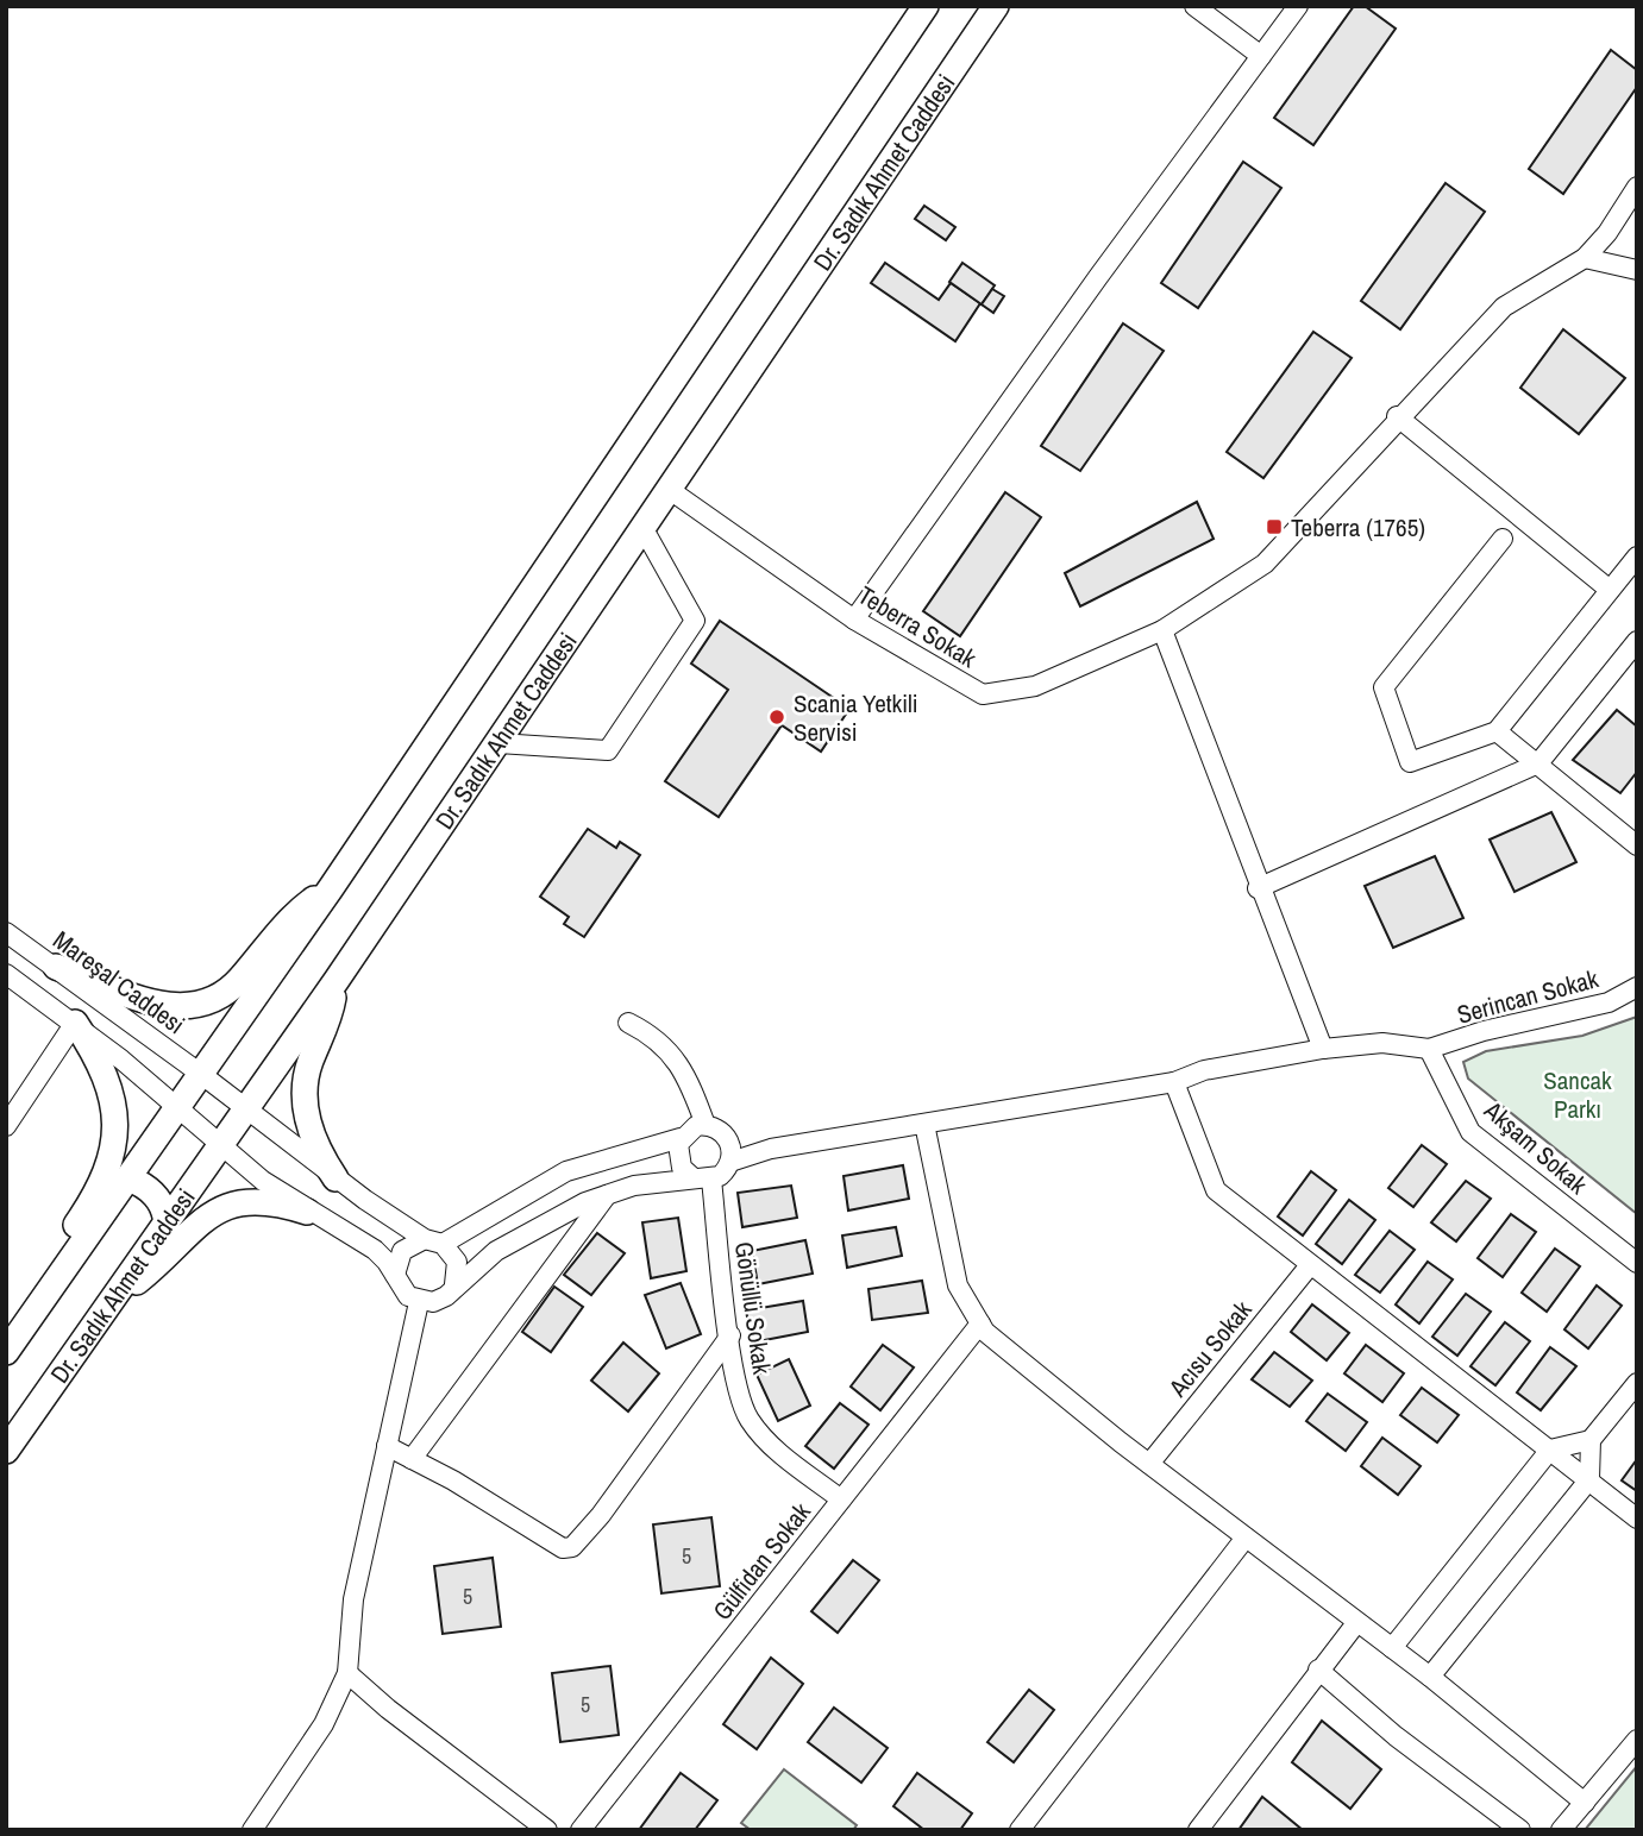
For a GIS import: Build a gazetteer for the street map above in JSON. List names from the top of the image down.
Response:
{
  "streets": {
    "main road": ["Dr. Sadık Ahmet Caddesi"],
    "street": [
      "Teberra Sokak",
      "Mareşal Caddesi",
      "Serincan Sokak",
      "Akşam Sokak",
      "Gönüllü Sokak",
      "Acısu Sokak",
      "Gülfidan Sokak"
    ]
  },
  "crossings": [
    ["Dr. Sadık Ahmet Caddesi", "Teberra Sokak"],
    ["Dr. Sadık Ahmet Caddesi", "Mareşal Caddesi"],
    ["Serincan Sokak", "Akşam Sokak"],
    ["Gönüllü Sokak", "Gülfidan Sokak"]
  ],
  "parks": ["Sancak Parkı"],
  "places": {
    "transit": ["Teberra (1765)"],
    "other": ["Scania Yetkili Servisi"]
  },
  "house_numbers": ["5", "5", "5"]
}
